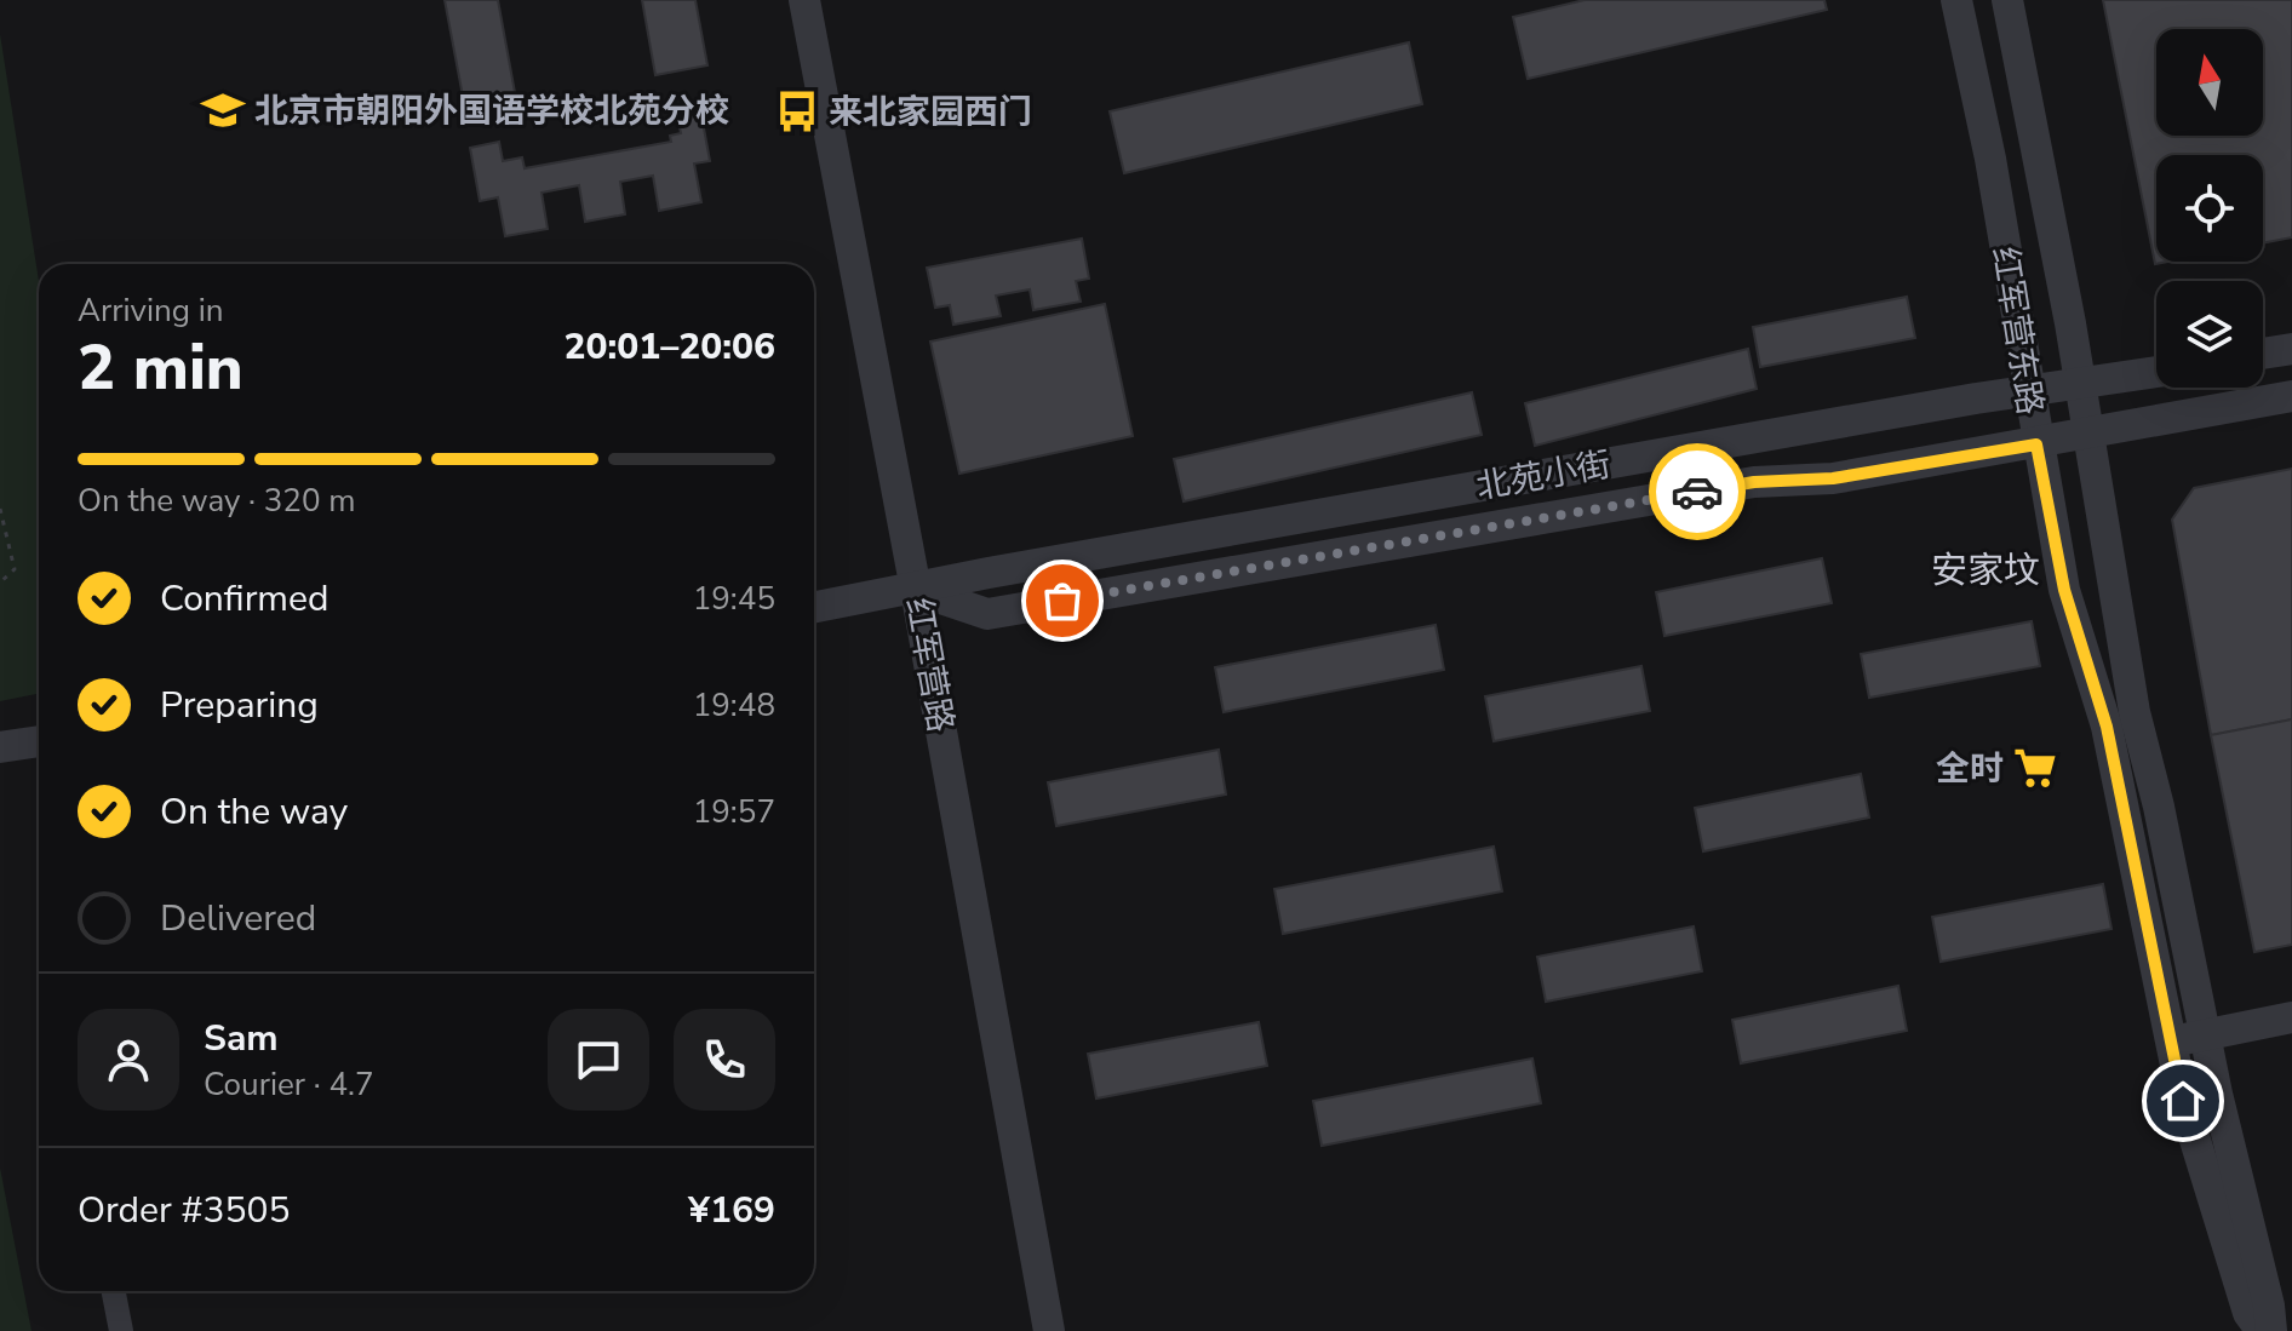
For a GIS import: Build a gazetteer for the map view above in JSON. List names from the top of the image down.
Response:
{
  "streets": {
    "street": ["红军营东路", "北苑小街", "红军营路"]
  },
  "crossings": [
    ["红军营东路", "北苑小街"],
    ["北苑小街", "红军营路"]
  ],
  "districts": ["安家坟"],
  "places": {
    "school or university": ["北京市朝阳外国语学校北苑分校"],
    "bus stop": ["来北家园西门"],
    "supermarket": ["全时"]
  },
  "north": "top",
  "page": {
    "heading": ["2 min", "Arriving in", "20:01–20:06"],
    "panel": [
      "Sam",
      "Courier · 4.7",
      "Order #3505",
      "¥169"
    ],
    "bar": "On the way · 320 m",
    "list": [
      ["Confirmed", "19:45"],
      ["Preparing", "19:48"],
      ["On the way", "19:57"],
      "Delivered"
    ]
  }
}
